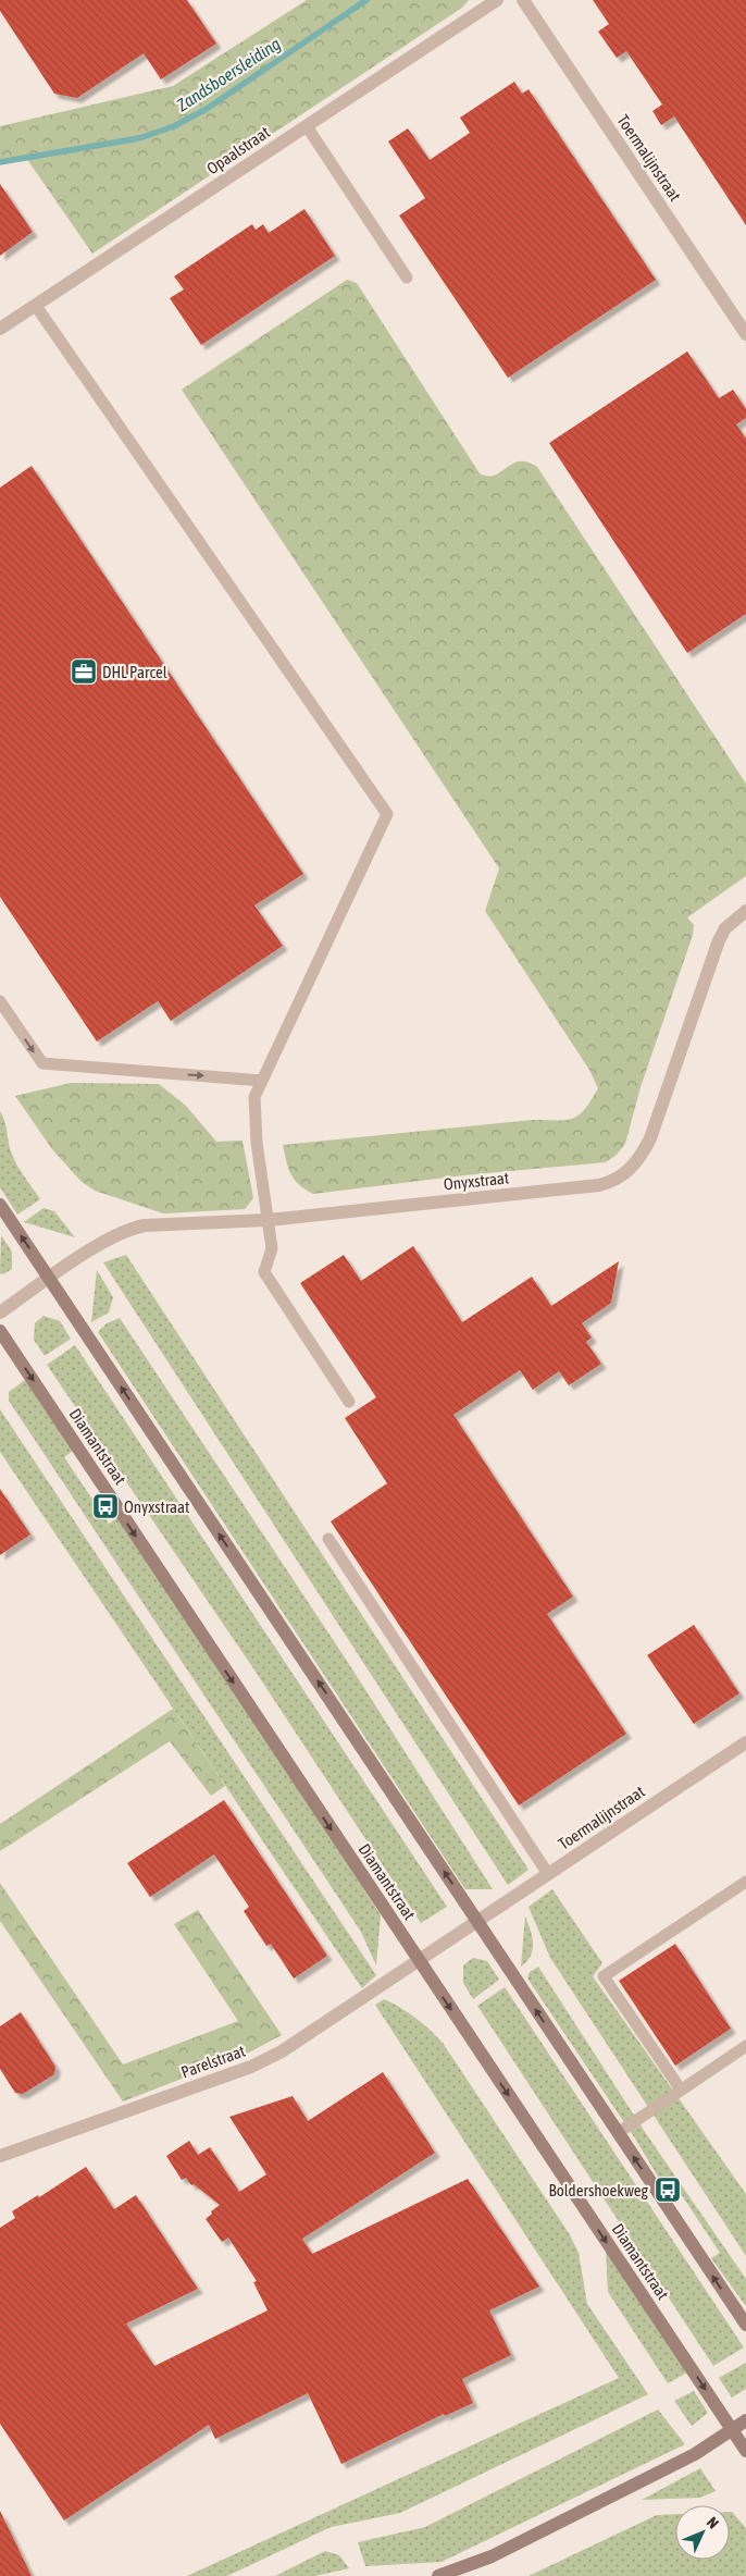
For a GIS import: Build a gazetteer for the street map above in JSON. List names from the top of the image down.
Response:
{
  "streets": {
    "main road": ["Diamantstraat"],
    "street": [
      "Opaalstraat",
      "Toermalijnstraat",
      "Onyxstraat",
      "Parelstraat"
    ]
  },
  "crossings": [
    ["Toermalijnstraat", "Parelstraat"],
    ["Diamantstraat", "Parelstraat"]
  ],
  "water": ["Zandsboersleiding"],
  "places": {
    "office": ["DHL Parcel"],
    "bus stop": ["Onyxstraat", "Boldershoekweg"]
  },
  "north": "top right"
}
